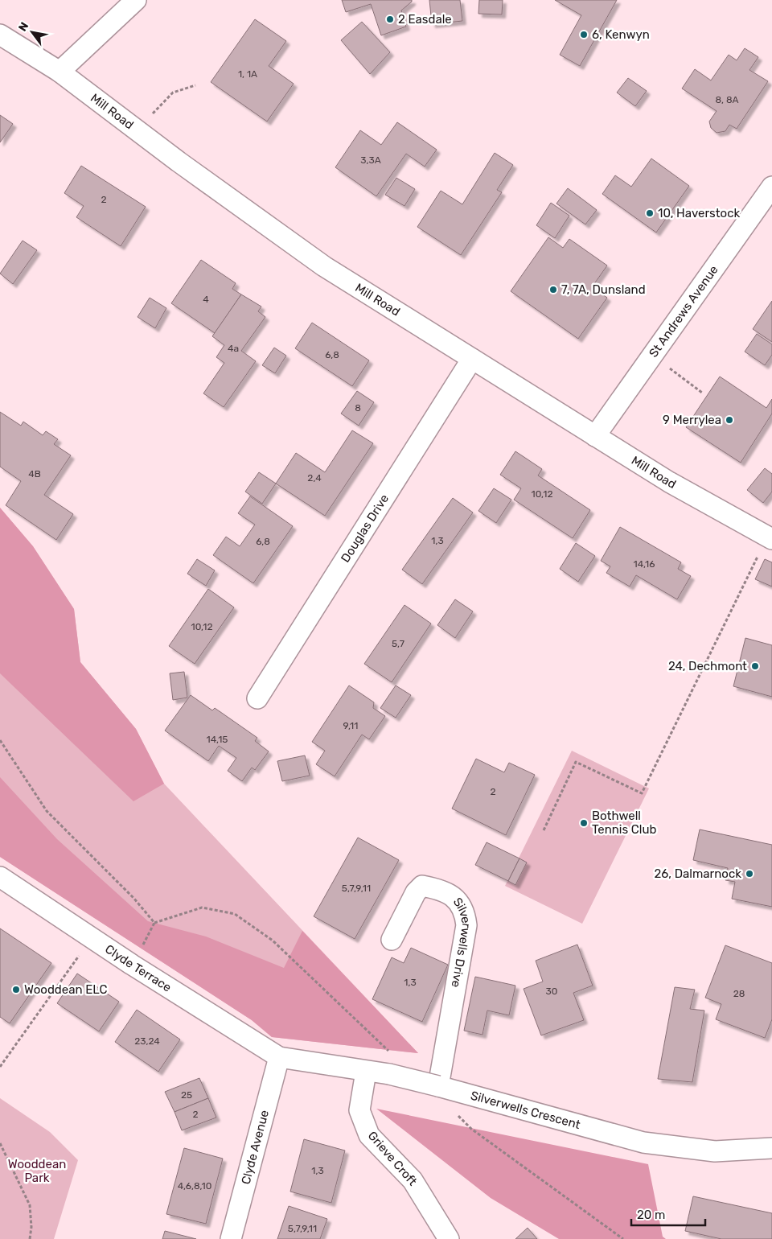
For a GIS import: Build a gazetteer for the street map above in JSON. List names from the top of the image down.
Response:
{
  "streets": {
    "street": [
      "Mill Road",
      "St Andrews Avenue",
      "Douglas Drive",
      "Silverwells Drive",
      "Clyde Terrace",
      "Silverwells Crescent",
      "Clyde Avenue",
      "Grieve Croft"
    ]
  },
  "crossings": [
    ["Mill Road", "St Andrews Avenue"],
    ["Mill Road", "Douglas Drive"],
    ["Silverwells Drive", "Silverwells Crescent"],
    ["Clyde Terrace", "Silverwells Crescent"],
    ["Clyde Terrace", "Clyde Avenue"],
    ["Silverwells Crescent", "Clyde Avenue"],
    ["Silverwells Crescent", "Grieve Croft"]
  ],
  "parks": ["Wooddean Park"],
  "places": [
    "2 Easdale",
    "6, Kenwyn",
    "10, Haverstock",
    "7, 7A, Dunsland",
    "9 Merrylea",
    "24, Dechmont",
    "Bothwell Tennis Club",
    "26, Dalmarnock",
    "Wooddean ELC"
  ],
  "house_numbers": [
    "1, 1A",
    "8, 8A",
    "3,3A",
    "2",
    "4",
    "4a",
    "6,8",
    "8",
    "4B",
    "2,4",
    "10,12",
    "1,3",
    "6,8",
    "14,16",
    "10,12",
    "5,7",
    "9,11",
    "14,15",
    "2",
    "5,7,9,11",
    "1,3",
    "30",
    "28",
    "23,24",
    "25",
    "2",
    "1,3",
    "4,6,8,10",
    "5,7,9,11"
  ],
  "scale_bar": "20 m",
  "north": "top left"
}
